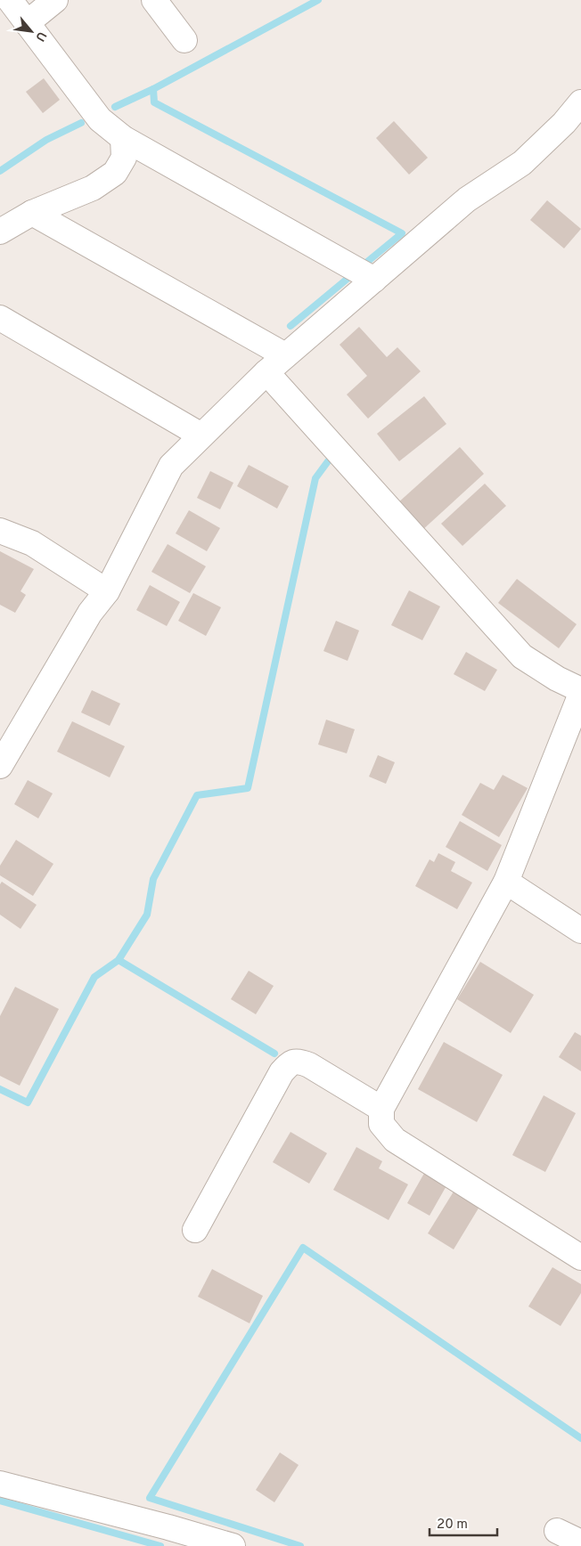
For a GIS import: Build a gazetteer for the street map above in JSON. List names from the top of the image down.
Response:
{
  "scale_bar": "20 m",
  "north": "bottom right"
}
